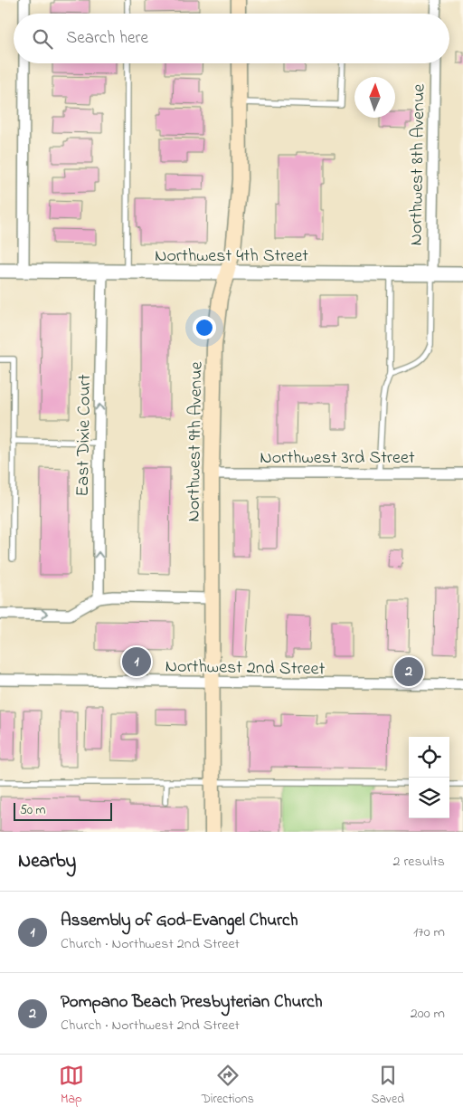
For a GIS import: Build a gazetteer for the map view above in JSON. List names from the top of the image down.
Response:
{
  "streets": {
    "main road": ["Northwest 9th Avenue"],
    "street": [
      "Northwest 8th Avenue",
      "Northwest 4th Street",
      "East Dixie Court",
      "Northwest 3rd Street",
      "Northwest 2nd Street"
    ]
  },
  "crossings": [
    ["Northwest 8th Avenue", "Northwest 4th Street"],
    ["Northwest 4th Street", "East Dixie Court"],
    ["Northwest 4th Street", "Northwest 9th Avenue"],
    ["Northwest 9th Avenue", "Northwest 3rd Street"],
    ["Northwest 9th Avenue", "Northwest 2nd Street"]
  ],
  "one_way": ["East Dixie Court"],
  "scale_bar": "50 m",
  "north": "top",
  "page": {
    "search": "Search here",
    "pins": ["1", "2"],
    "scale": "50 m",
    "heading": ["Nearby", "2 results"],
    "list": [
      {
        "mark": "1",
        "name": "Assembly of God-Evangel Church",
        "note": "Church · Northwest 2nd Street",
        "value": "170 m"
      },
      {
        "mark": "2",
        "name": "Pompano Beach Presbyterian Church",
        "note": "Church · Northwest 2nd Street",
        "value": "200 m"
      }
    ],
    "nav": ["Map", "Directions", "Saved"]
  }
}
